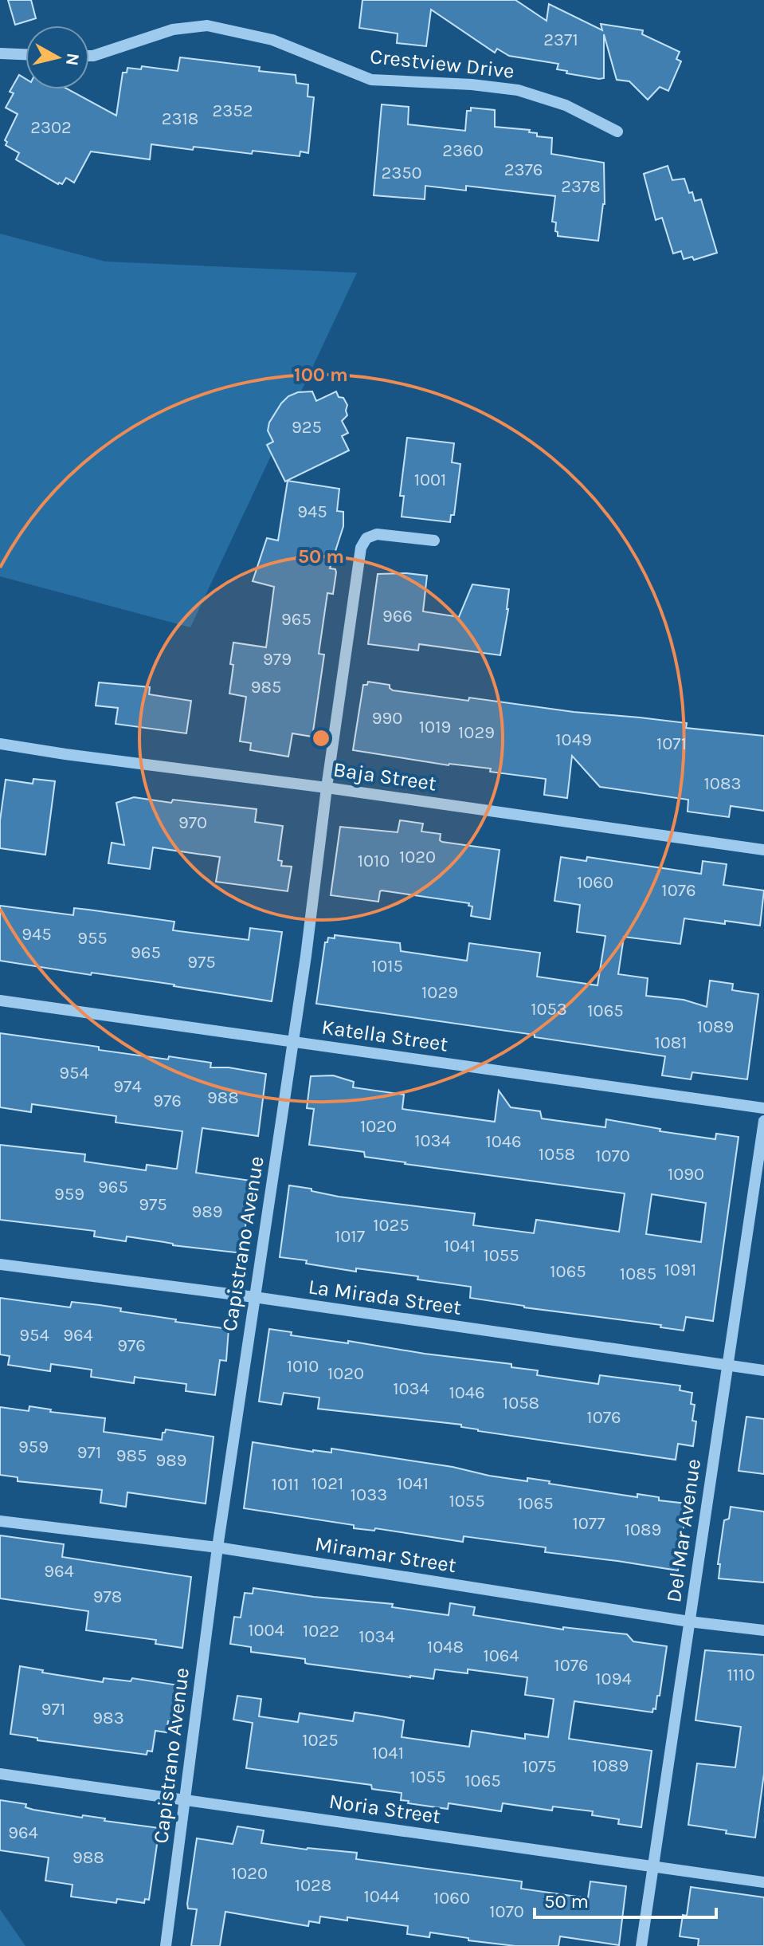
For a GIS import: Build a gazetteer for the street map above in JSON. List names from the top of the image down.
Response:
{
  "streets": {
    "street": [
      "Crestview Drive",
      "Baja Street",
      "Katella Street",
      "Capistrano Avenue",
      "La Mirada Street",
      "Del Mar Avenue",
      "Miramar Street",
      "Noria Street"
    ]
  },
  "crossings": [
    ["Baja Street", "Capistrano Avenue"],
    ["Katella Street", "Capistrano Avenue"],
    ["Capistrano Avenue", "La Mirada Street"],
    ["Capistrano Avenue", "Miramar Street"],
    ["Capistrano Avenue", "Noria Street"],
    ["La Mirada Street", "Del Mar Avenue"],
    ["Del Mar Avenue", "Miramar Street"],
    ["Del Mar Avenue", "Noria Street"]
  ],
  "house_numbers": [
    "2371",
    "2352",
    "2318",
    "2302",
    "2360",
    "2376",
    "2350",
    "2378",
    "925",
    "1001",
    "945",
    "966",
    "965",
    "979",
    "985",
    "990",
    "1019",
    "1029",
    "1049",
    "1071",
    "1083",
    "970",
    "1020",
    "1010",
    "1060",
    "1076",
    "945",
    "955",
    "965",
    "975",
    "1015",
    "1029",
    "1053",
    "1065",
    "1089",
    "1081",
    "954",
    "974",
    "988",
    "976",
    "1020",
    "1034",
    "1046",
    "1058",
    "1070",
    "1090",
    "965",
    "959",
    "975",
    "989",
    "1025",
    "1017",
    "1041",
    "1055",
    "1091",
    "1065",
    "1085",
    "954",
    "964",
    "976",
    "1010",
    "1020",
    "1034",
    "1046",
    "1058",
    "1076",
    "959",
    "971",
    "985",
    "989",
    "1021",
    "1041",
    "1011",
    "1033",
    "1055",
    "1065",
    "1077",
    "1089",
    "964",
    "978",
    "1004",
    "1022",
    "1034",
    "1048",
    "1064",
    "1076",
    "1110",
    "1094",
    "971",
    "983",
    "1025",
    "1041",
    "1089",
    "1075",
    "1055",
    "1065",
    "964",
    "988",
    "1020",
    "1028",
    "1044",
    "1060",
    "1070"
  ],
  "scale_bar": "50 m",
  "north": "right",
  "rings": ["100 m", "50 m"]
}
